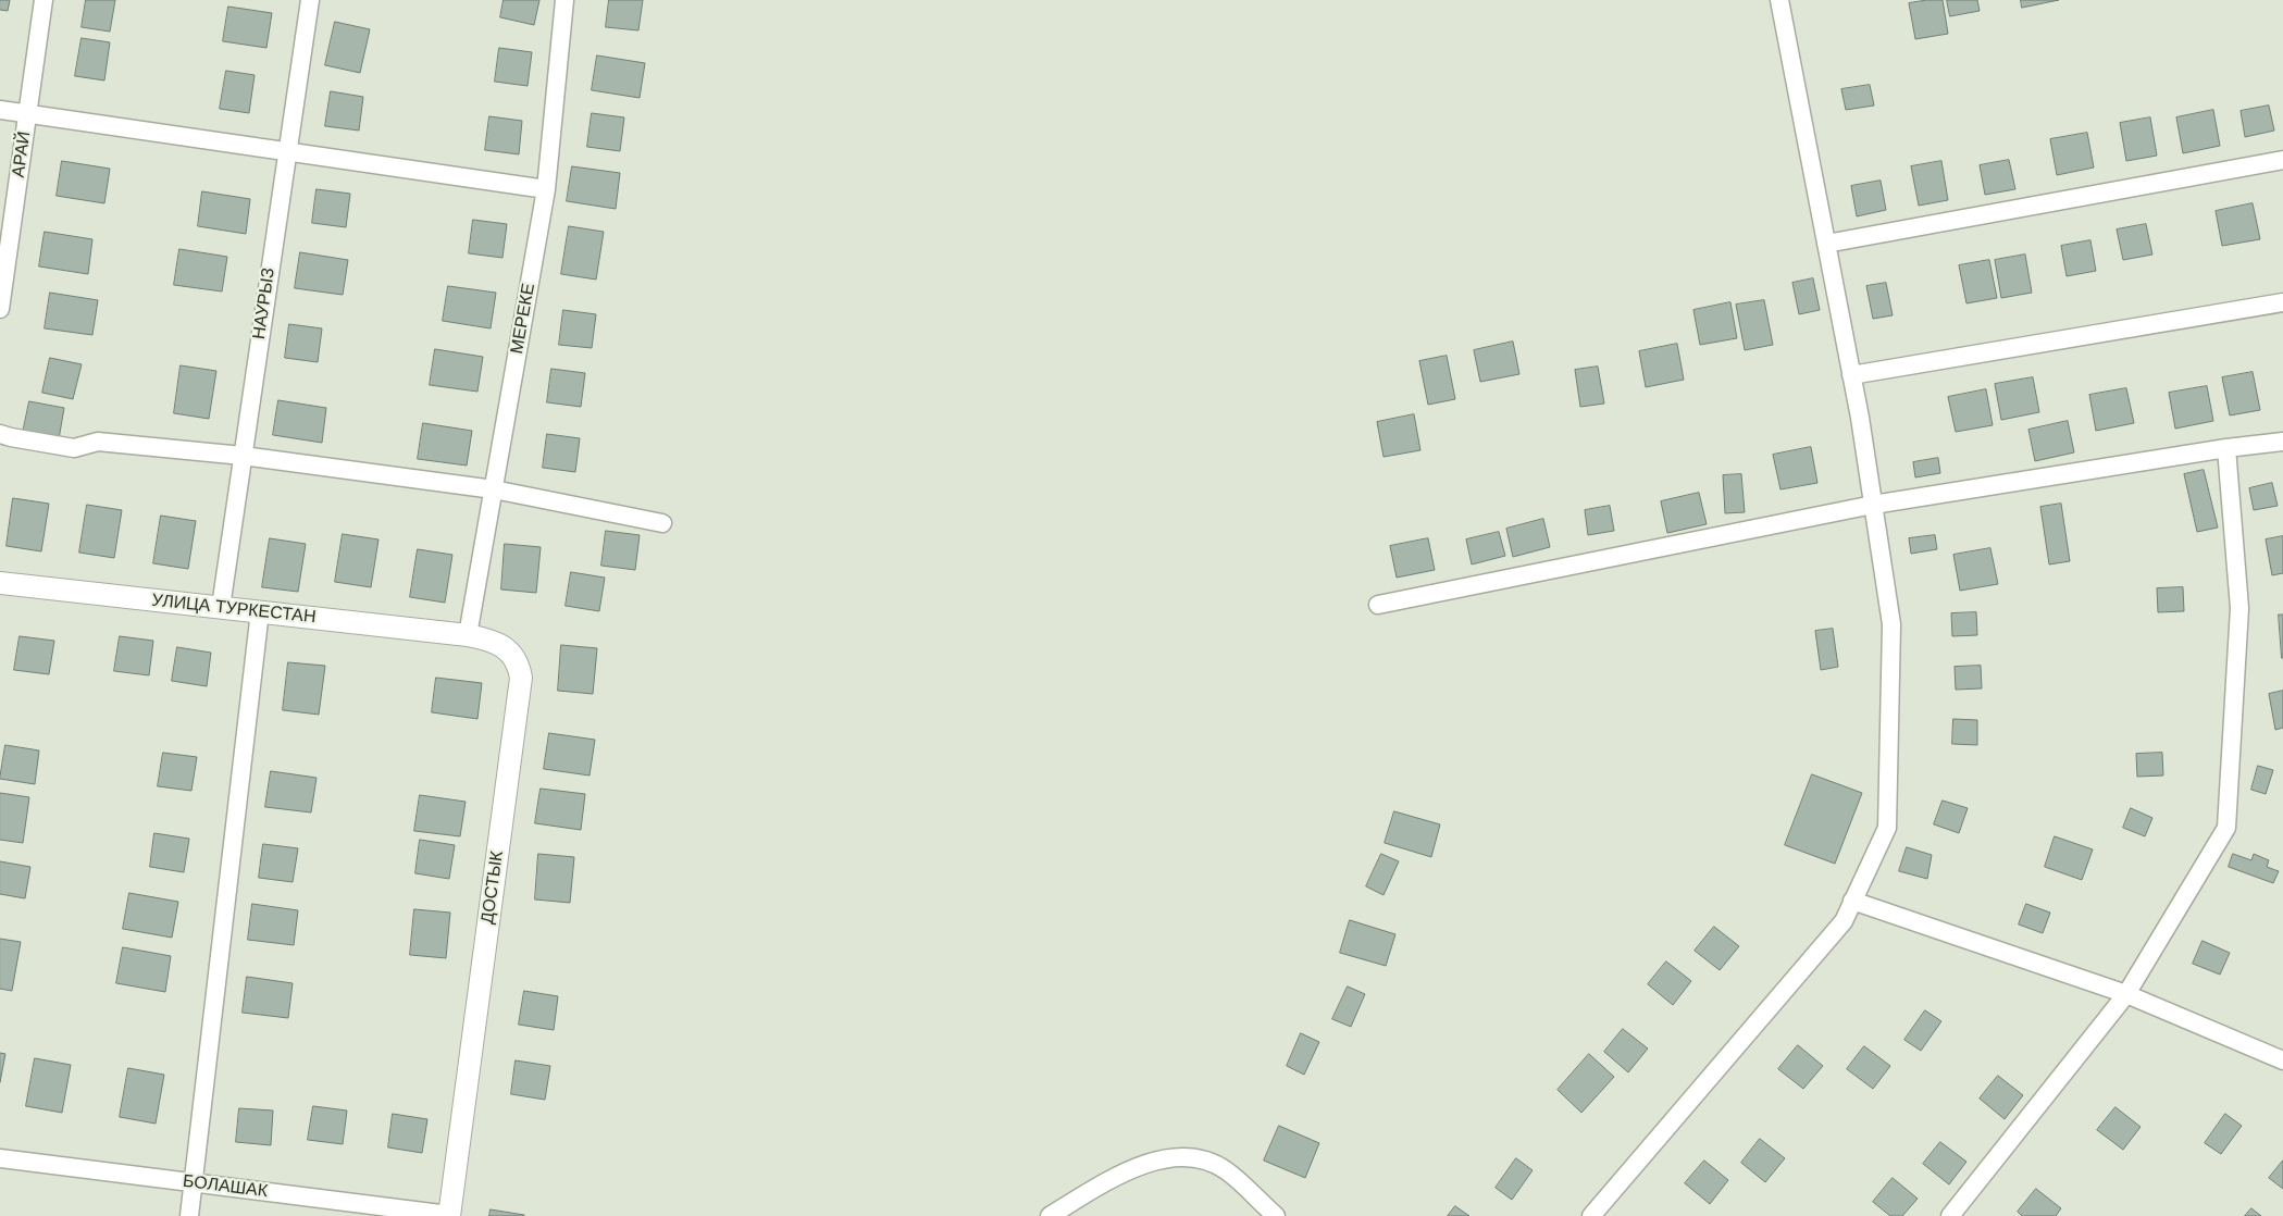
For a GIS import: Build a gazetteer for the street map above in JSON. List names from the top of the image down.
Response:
{
  "streets": {
    "street": [
      "АРАЙ",
      "НАУРЫЗ",
      "МЕРЕКЕ",
      "УЛИЦА ТУРКЕСТАН",
      "ДОСТЫК",
      "БОЛАШАК"
    ]
  },
  "crossings": [
    ["НАУРЫЗ", "УЛИЦА ТУРКЕСТАН"],
    ["МЕРЕКЕ", "УЛИЦА ТУРКЕСТАН"],
    ["МЕРЕКЕ", "ДОСТЫК"],
    ["УЛИЦА ТУРКЕСТАН", "ДОСТЫК"],
    ["ДОСТЫК", "БОЛАШАК"]
  ]
}
